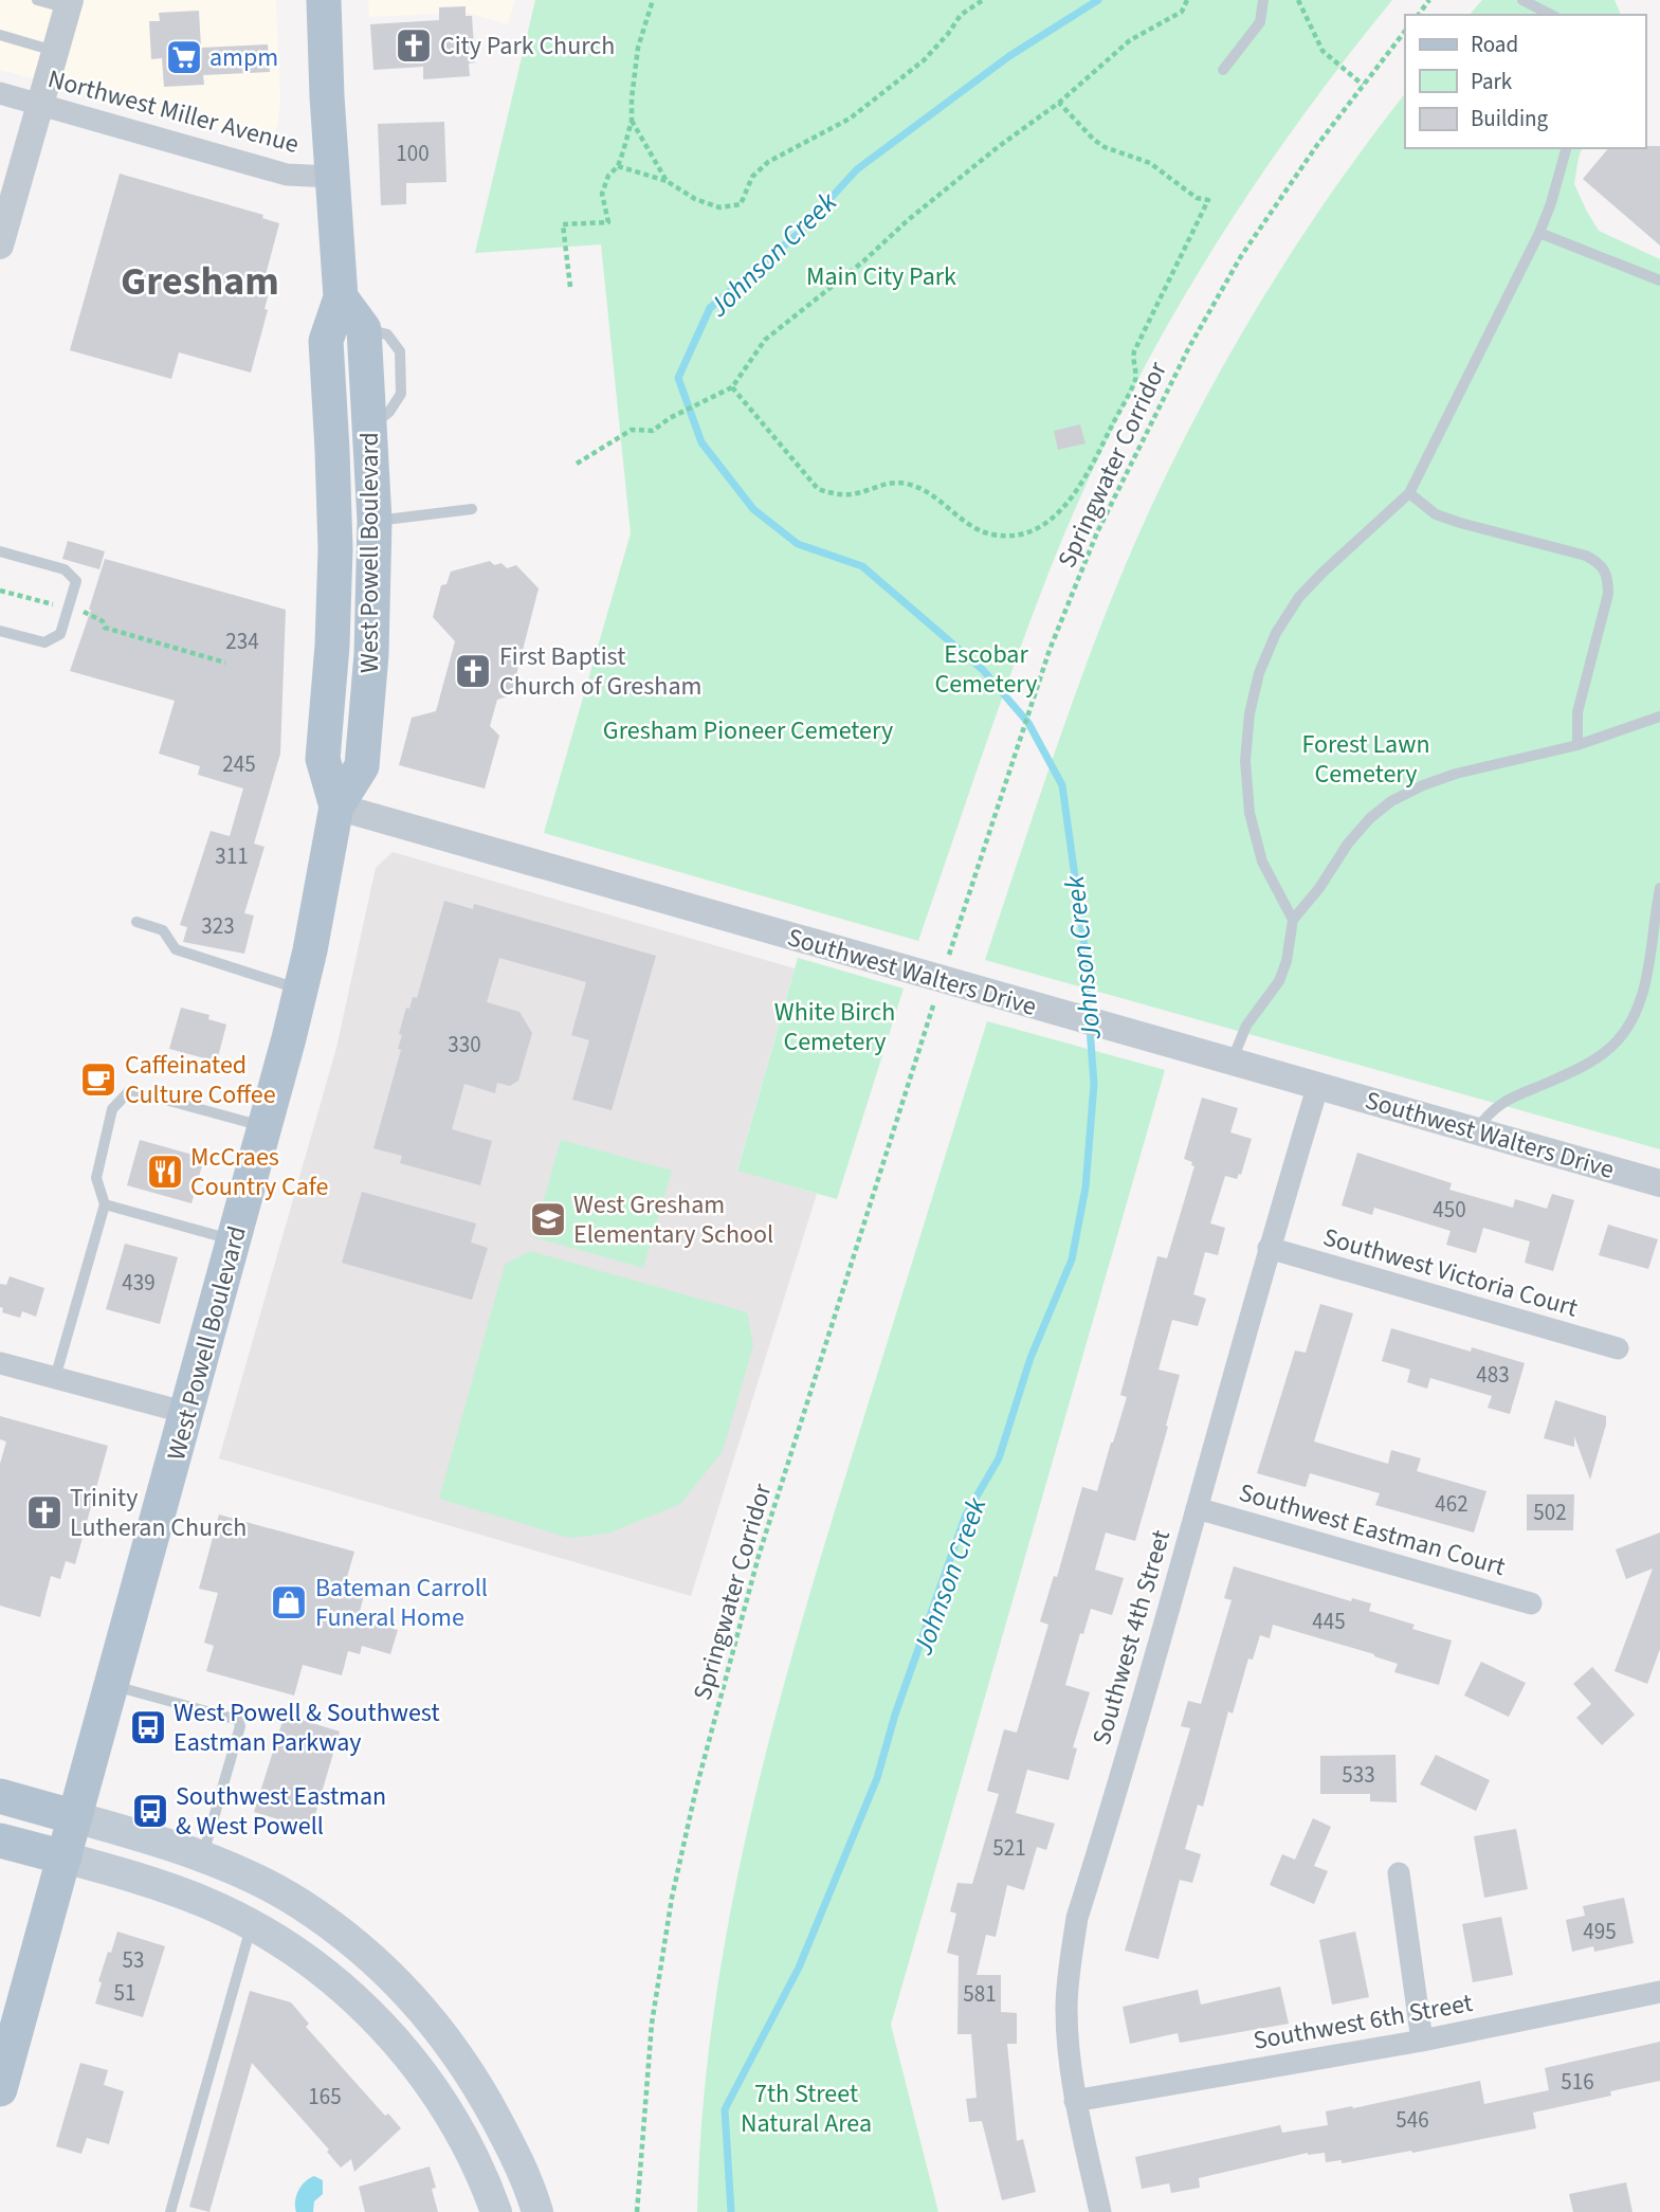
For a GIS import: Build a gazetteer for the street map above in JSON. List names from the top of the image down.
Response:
{
  "streets": {
    "main road": ["West Powell Boulevard"],
    "street": [
      "Northwest Miller Avenue",
      "Southwest Walters Drive",
      "Southwest Victoria Court",
      "Southwest Eastman Court",
      "Southwest 4th Street",
      "Southwest 6th Street"
    ],
    "path": ["Springwater Corridor"]
  },
  "crossings": [
    ["Northwest Miller Avenue", "West Powell Boulevard"],
    ["West Powell Boulevard", "Southwest Walters Drive"],
    ["Southwest Walters Drive", "Southwest 4th Street"],
    ["Southwest Victoria Court", "Southwest 4th Street"],
    ["Southwest Eastman Court", "Southwest 4th Street"],
    ["Southwest 4th Street", "Southwest 6th Street"]
  ],
  "districts": ["Gresham"],
  "water": ["Johnson Creek"],
  "parks": [
    "Main City Park",
    "Escobar Cemetery",
    "Gresham Pioneer Cemetery",
    "Forest Lawn Cemetery",
    "White Birch Cemetery",
    "7th Street Natural Area"
  ],
  "places": {
    "church": ["City Park Church", "First Baptist Church of Gresham", "Trinity Lutheran Church"],
    "supermarket": ["ampm"],
    "cafe": ["Caffeinated Culture Coffee"],
    "restaurant": ["McCraes Country Cafe"],
    "school or university": ["West Gresham Elementary School"],
    "shop": ["Bateman Carroll Funeral Home"],
    "bus stop": ["West Powell & Southwest Eastman Parkway", "Southwest Eastman & West Powell"]
  },
  "house_numbers": [
    "100",
    "234",
    "245",
    "311",
    "323",
    "330",
    "450",
    "439",
    "483",
    "462",
    "502",
    "445",
    "533",
    "521",
    "495",
    "53",
    "51",
    "581",
    "516",
    "165",
    "546"
  ],
  "legend": ["Road", "Park", "Building"]
}
